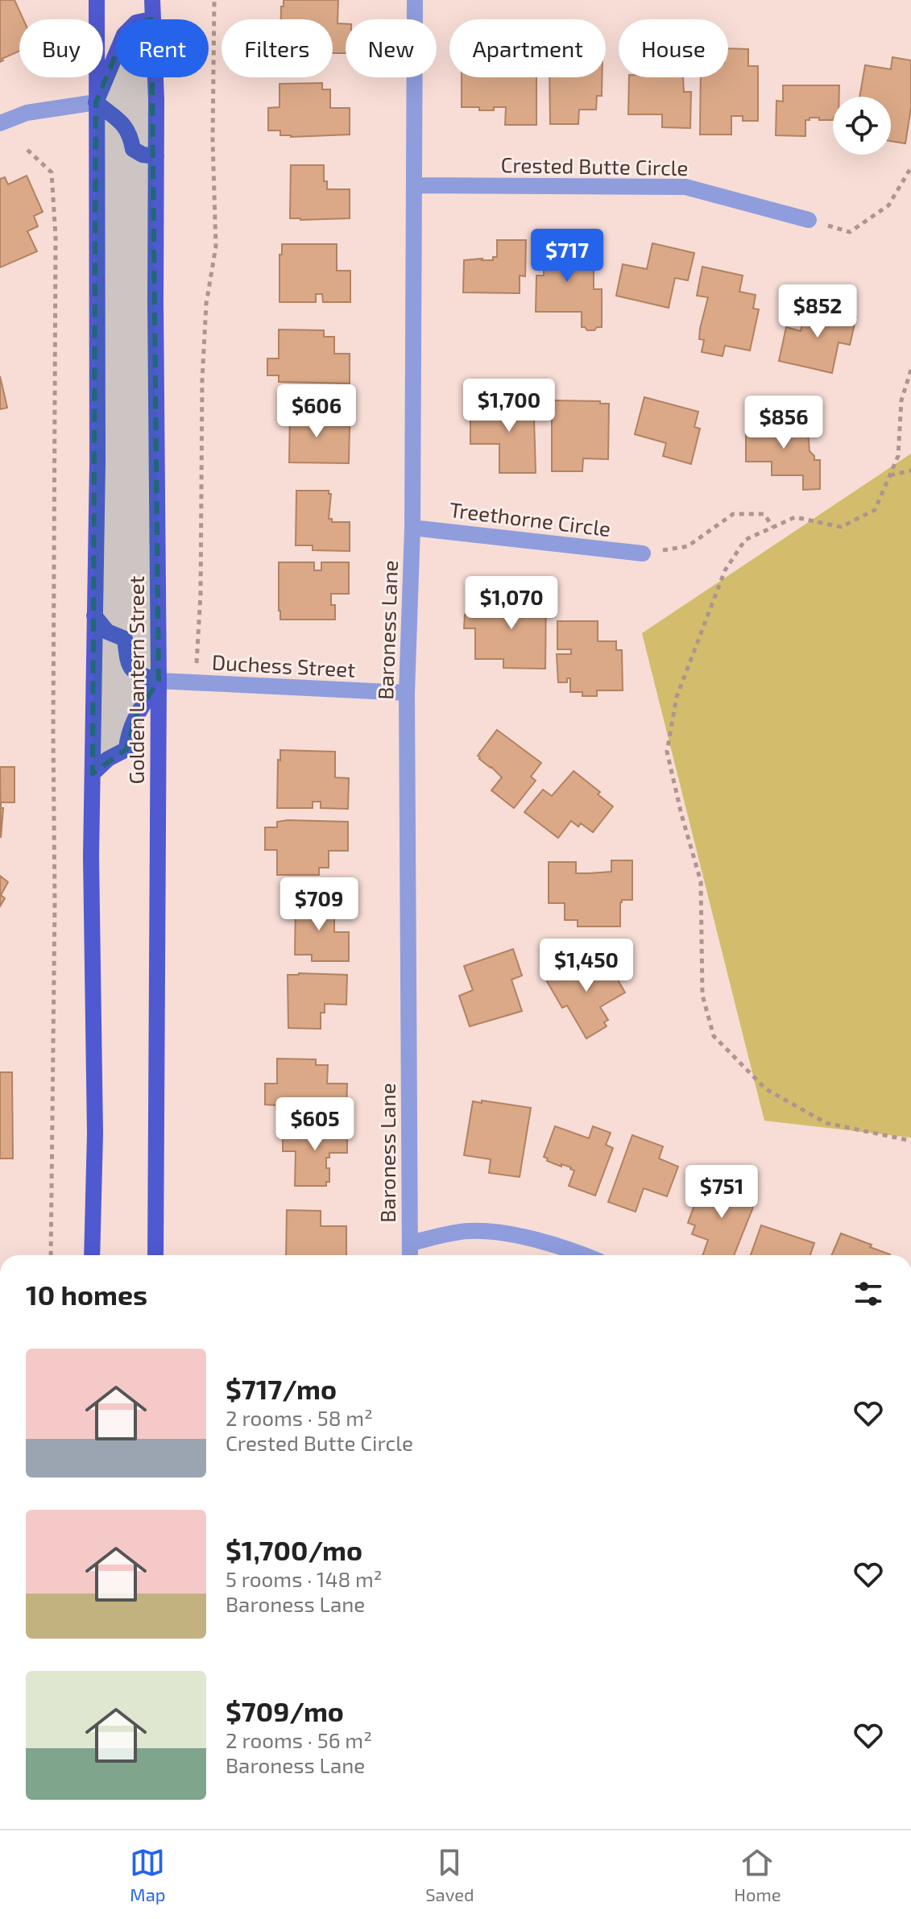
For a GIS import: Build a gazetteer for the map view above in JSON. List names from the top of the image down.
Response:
{
  "streets": {
    "main road": ["Golden Lantern Street"],
    "street": [
      "Crested Butte Circle",
      "Treethorne Circle",
      "Baroness Lane",
      "Duchess Street"
    ]
  },
  "crossings": [
    ["Crested Butte Circle", "Baroness Lane"],
    ["Treethorne Circle", "Baroness Lane"],
    ["Baroness Lane", "Duchess Street"],
    ["Duchess Street", "Golden Lantern Street"]
  ],
  "page": {
    "chip": [
      "Buy",
      "Rent",
      "Filters",
      "New",
      "Apartment",
      "House"
    ],
    "price": [
      "$717",
      "$852",
      "$1,700",
      "$606",
      "$856",
      "$1,070",
      "$709",
      "$1,450",
      "$605",
      "$751"
    ],
    "heading": "10 homes",
    "list": [
      {
        "name": "$717/mo",
        "note": "2 rooms · 58 m² · Crested Butte Circle"
      },
      {
        "name": "$1,700/mo",
        "note": "5 rooms · 148 m² · Baroness Lane"
      },
      {
        "name": "$709/mo",
        "note": "2 rooms · 56 m² · Baroness Lane"
      }
    ],
    "tabs": ["Map", "Saved", "Home"]
  }
}
